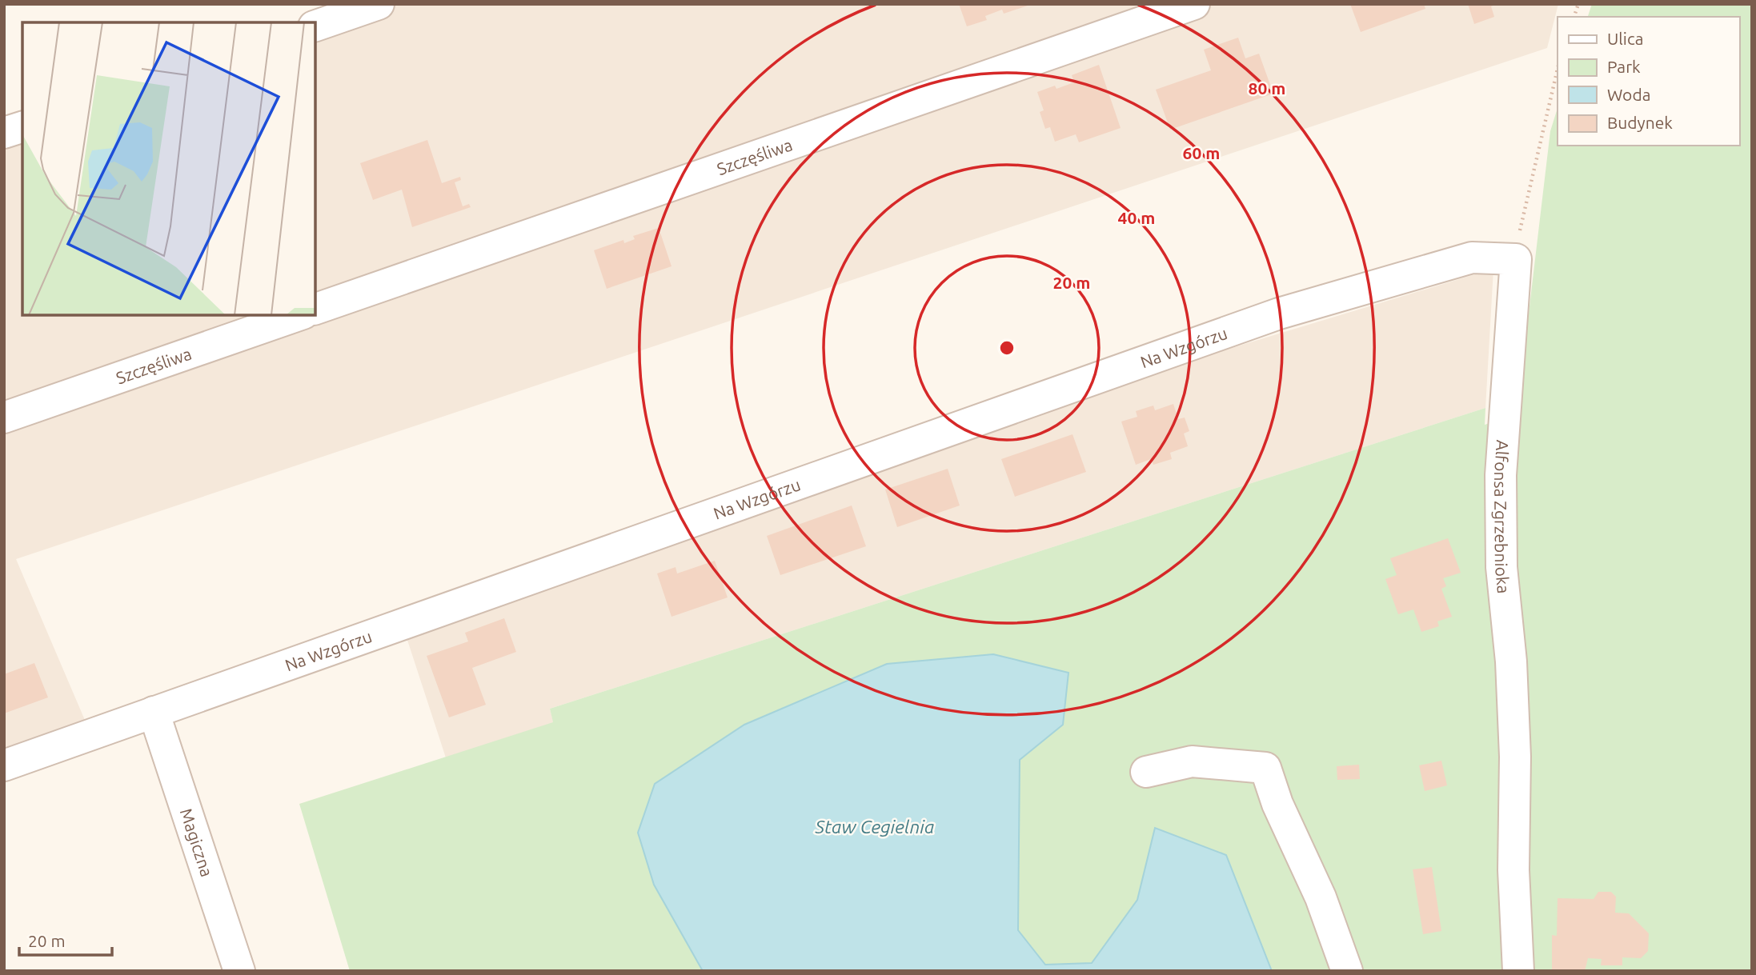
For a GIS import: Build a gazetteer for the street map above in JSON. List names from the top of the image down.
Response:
{
  "streets": {
    "street": [
      "Szczęśliwa",
      "Na Wzgórzu",
      "Alfonsa Zgrzebnioka",
      "Magiczna"
    ]
  },
  "crossings": [
    ["Na Wzgórzu", "Alfonsa Zgrzebnioka"],
    ["Na Wzgórzu", "Magiczna"]
  ],
  "water": ["Staw Cegielnia"],
  "legend": [
    "Ulica",
    "Park",
    "Woda",
    "Budynek"
  ],
  "scale_bar": "20 m",
  "rings": [
    "80 m",
    "60 m",
    "40 m",
    "20 m"
  ]
}
